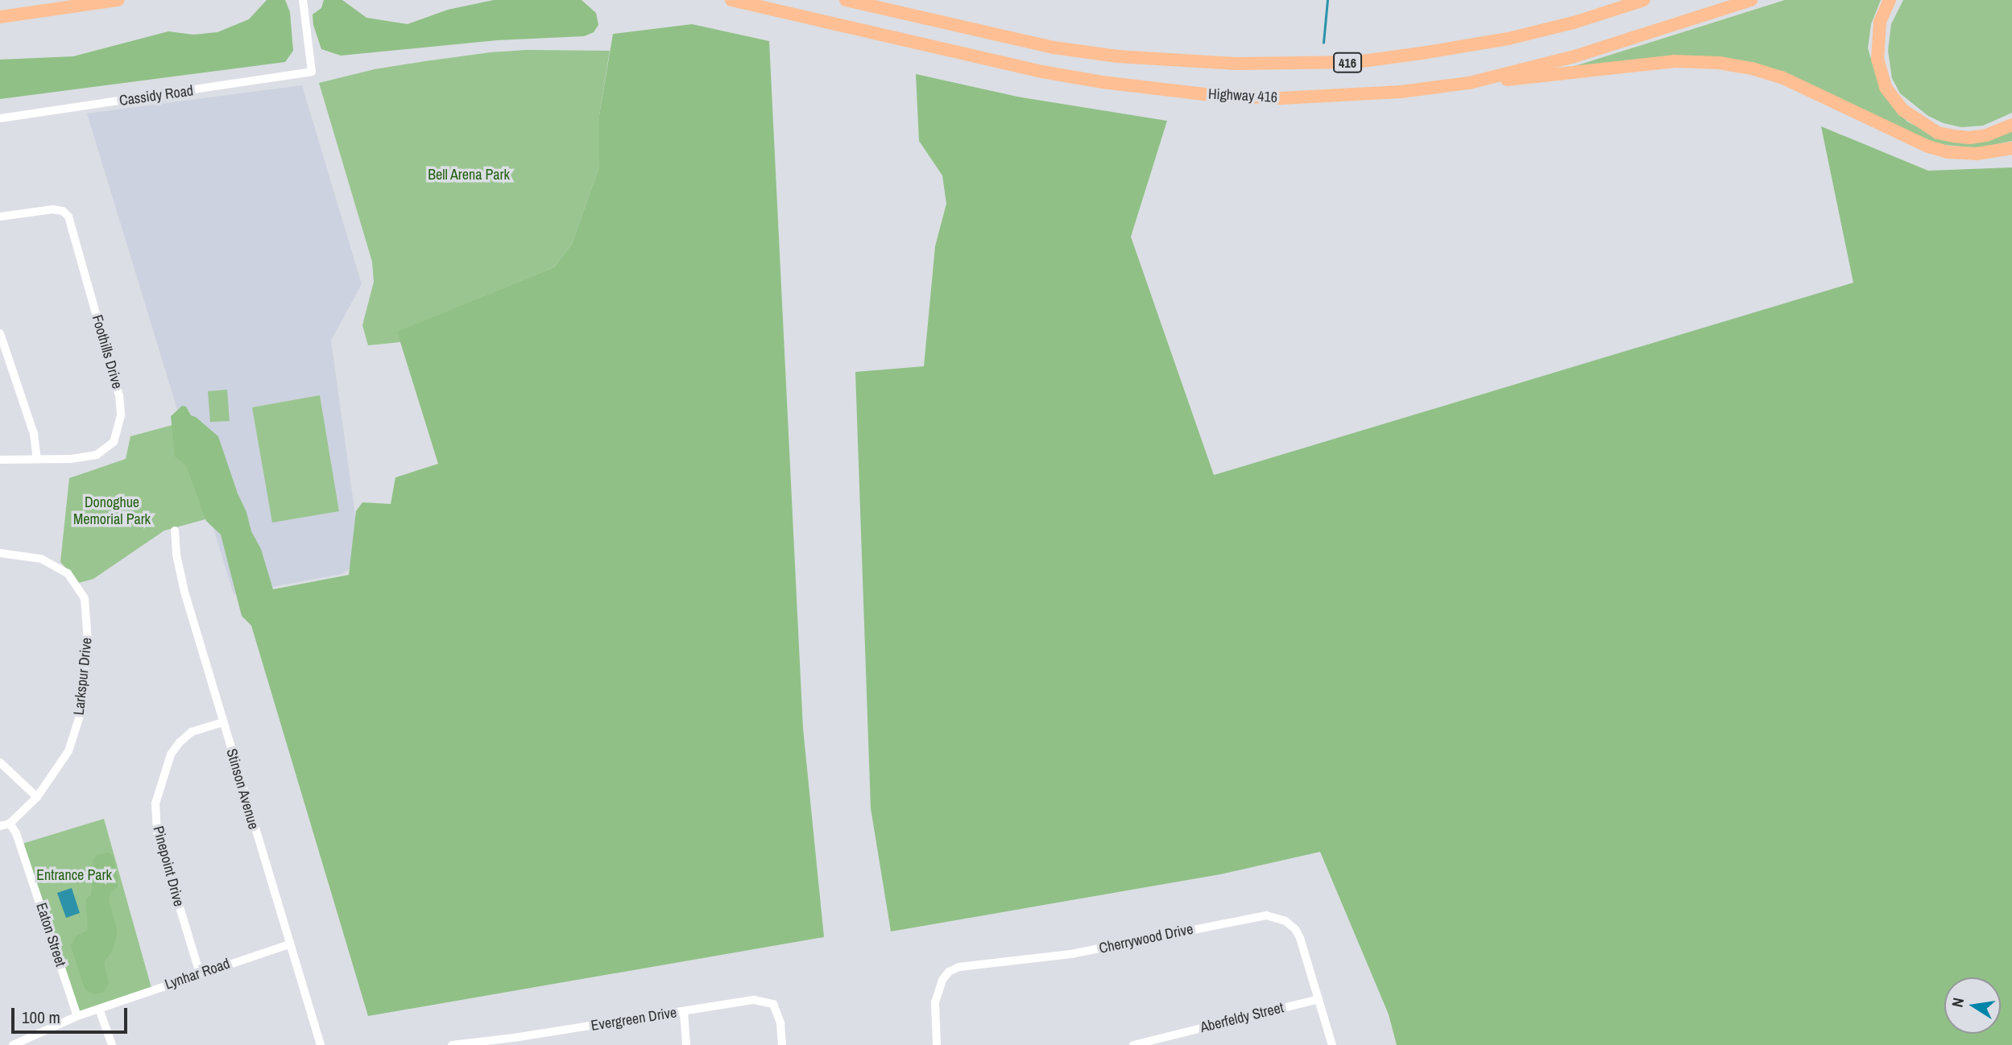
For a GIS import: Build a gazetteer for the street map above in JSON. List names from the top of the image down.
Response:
{
  "streets": {
    "highway": ["416", "Highway 416"],
    "street": [
      "Cassidy Road",
      "Foothills Drive",
      "Larkspur Drive",
      "Stinson Avenue",
      "Pinepoint Drive",
      "Eaton Street",
      "Cherrywood Drive",
      "Lynhar Road",
      "Aberfeldy Street",
      "Evergreen Drive"
    ]
  },
  "crossings": [
    ["Larkspur Drive", "Eaton Street"],
    ["Stinson Avenue", "Pinepoint Drive"],
    ["Stinson Avenue", "Lynhar Road"],
    ["Pinepoint Drive", "Lynhar Road"],
    ["Eaton Street", "Lynhar Road"],
    ["Cherrywood Drive", "Aberfeldy Street"]
  ],
  "parks": ["Bell Arena Park", "Donoghue Memorial Park", "Entrance Park"],
  "scale_bar": "100 m",
  "north": "left"
}
